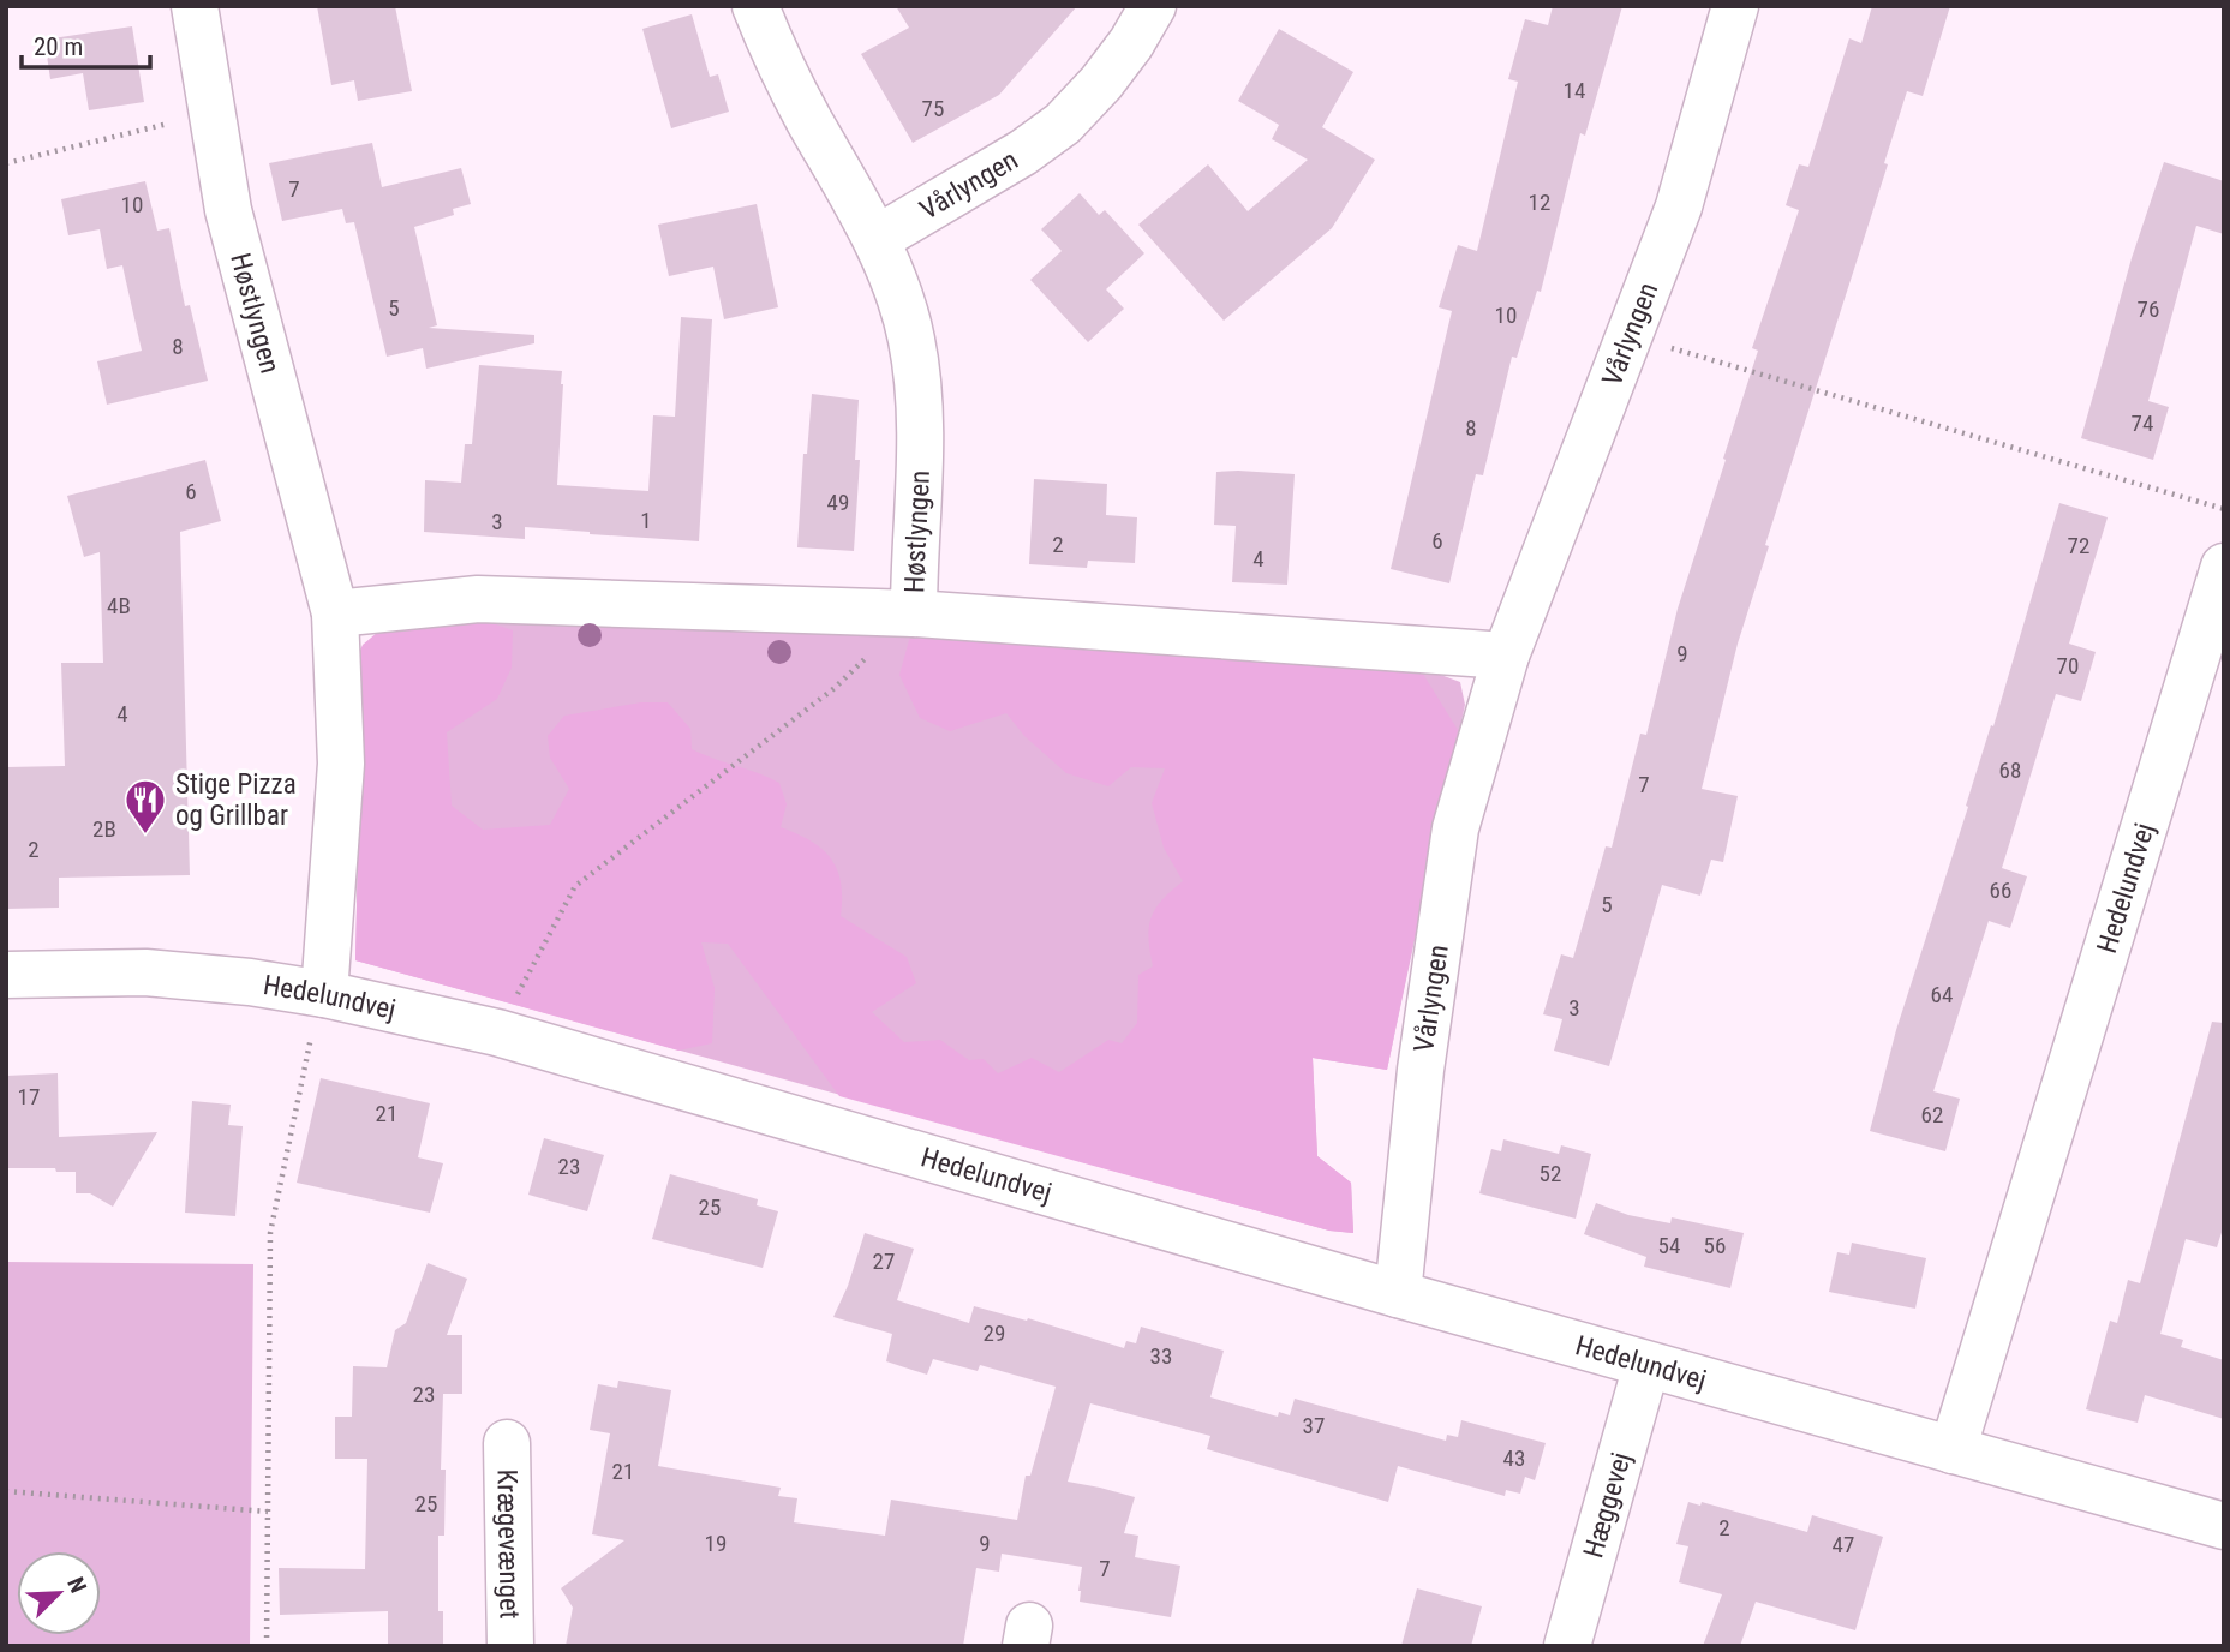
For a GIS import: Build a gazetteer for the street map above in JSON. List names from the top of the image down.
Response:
{
  "streets": {
    "street": [
      "Vårlyngen",
      "Høstlyngen",
      "Hedelundvej",
      "Hæggevej",
      "Krægevænget"
    ]
  },
  "crossings": [
    ["Vårlyngen", "Høstlyngen"],
    ["Vårlyngen", "Hedelundvej"],
    ["Høstlyngen", "Hedelundvej"],
    ["Hedelundvej", "Hæggevej"]
  ],
  "places": {
    "restaurant": ["Stige Pizza og Grillbar"]
  },
  "house_numbers": [
    "14",
    "75",
    "7",
    "12",
    "10",
    "5",
    "76",
    "10",
    "8",
    "74",
    "8",
    "6",
    "49",
    "1",
    "3",
    "6",
    "2",
    "72",
    "4",
    "4B",
    "9",
    "70",
    "4",
    "68",
    "7",
    "2B",
    "2",
    "66",
    "5",
    "64",
    "3",
    "17",
    "21",
    "62",
    "23",
    "52",
    "25",
    "54",
    "56",
    "27",
    "29",
    "33",
    "23",
    "37",
    "43",
    "21",
    "25",
    "2",
    "19",
    "9",
    "47",
    "7"
  ],
  "scale_bar": "20 m",
  "north": "top right"
}
